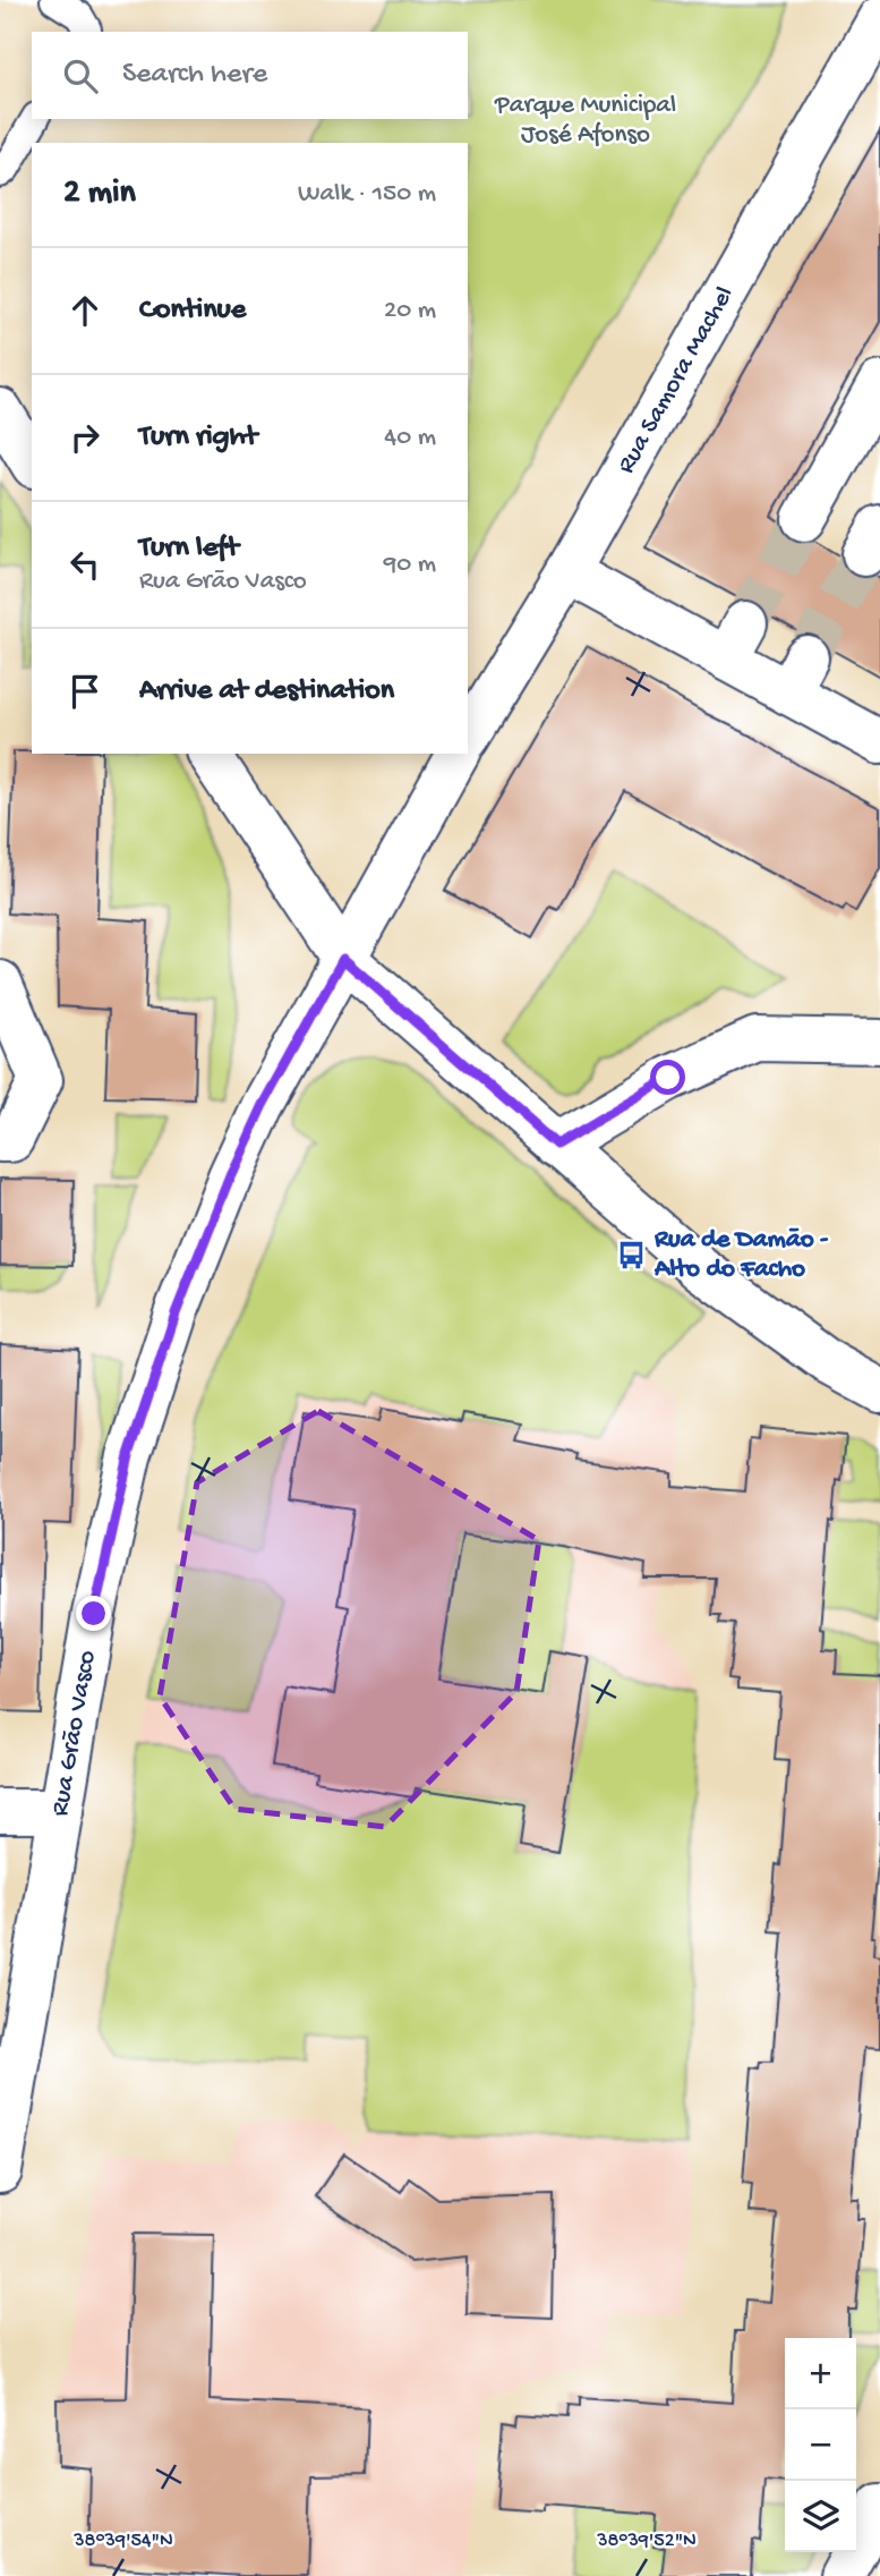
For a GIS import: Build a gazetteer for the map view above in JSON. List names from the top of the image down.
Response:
{
  "streets": {
    "street": ["Rua Samora Machel", "Rua Grão Vasco"]
  },
  "parks": ["Parque Municipal José Afonso"],
  "places": {
    "bus stop": ["Rua de Damão - Alto do Facho"]
  },
  "page": {
    "search": "Search here",
    "heading": ["2 min", "Walk · 150 m"],
    "list": [
      ["Continue", "20 m"],
      ["Turn right", "40 m"],
      ["Turn left", "Rua Grão Vasco", "90 m"],
      "Arrive at destination"
    ],
    "map_buttons": ["+", "−"]
  },
  "coordinates": ["38°39'54\"N", "38°39'52\"N"]
}
